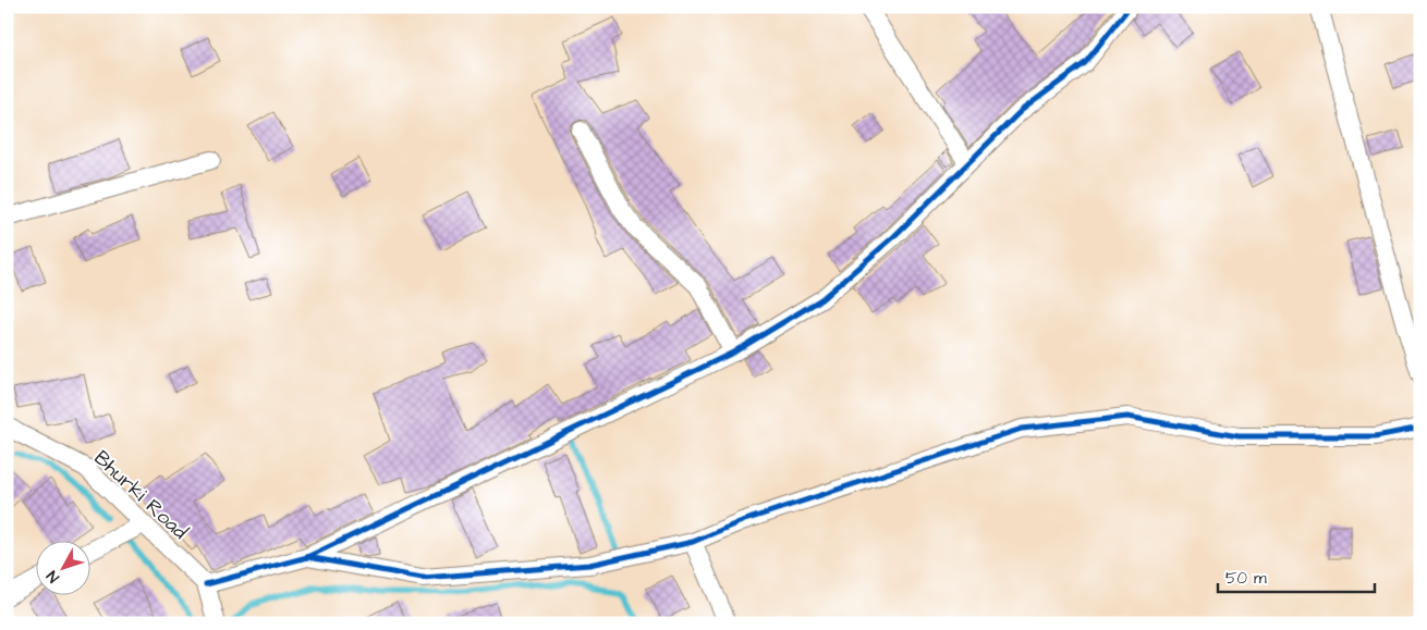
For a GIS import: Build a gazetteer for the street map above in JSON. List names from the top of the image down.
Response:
{
  "streets": {
    "street": ["Bhurki Road"]
  },
  "scale_bar": "50 m",
  "north": "bottom left"
}
